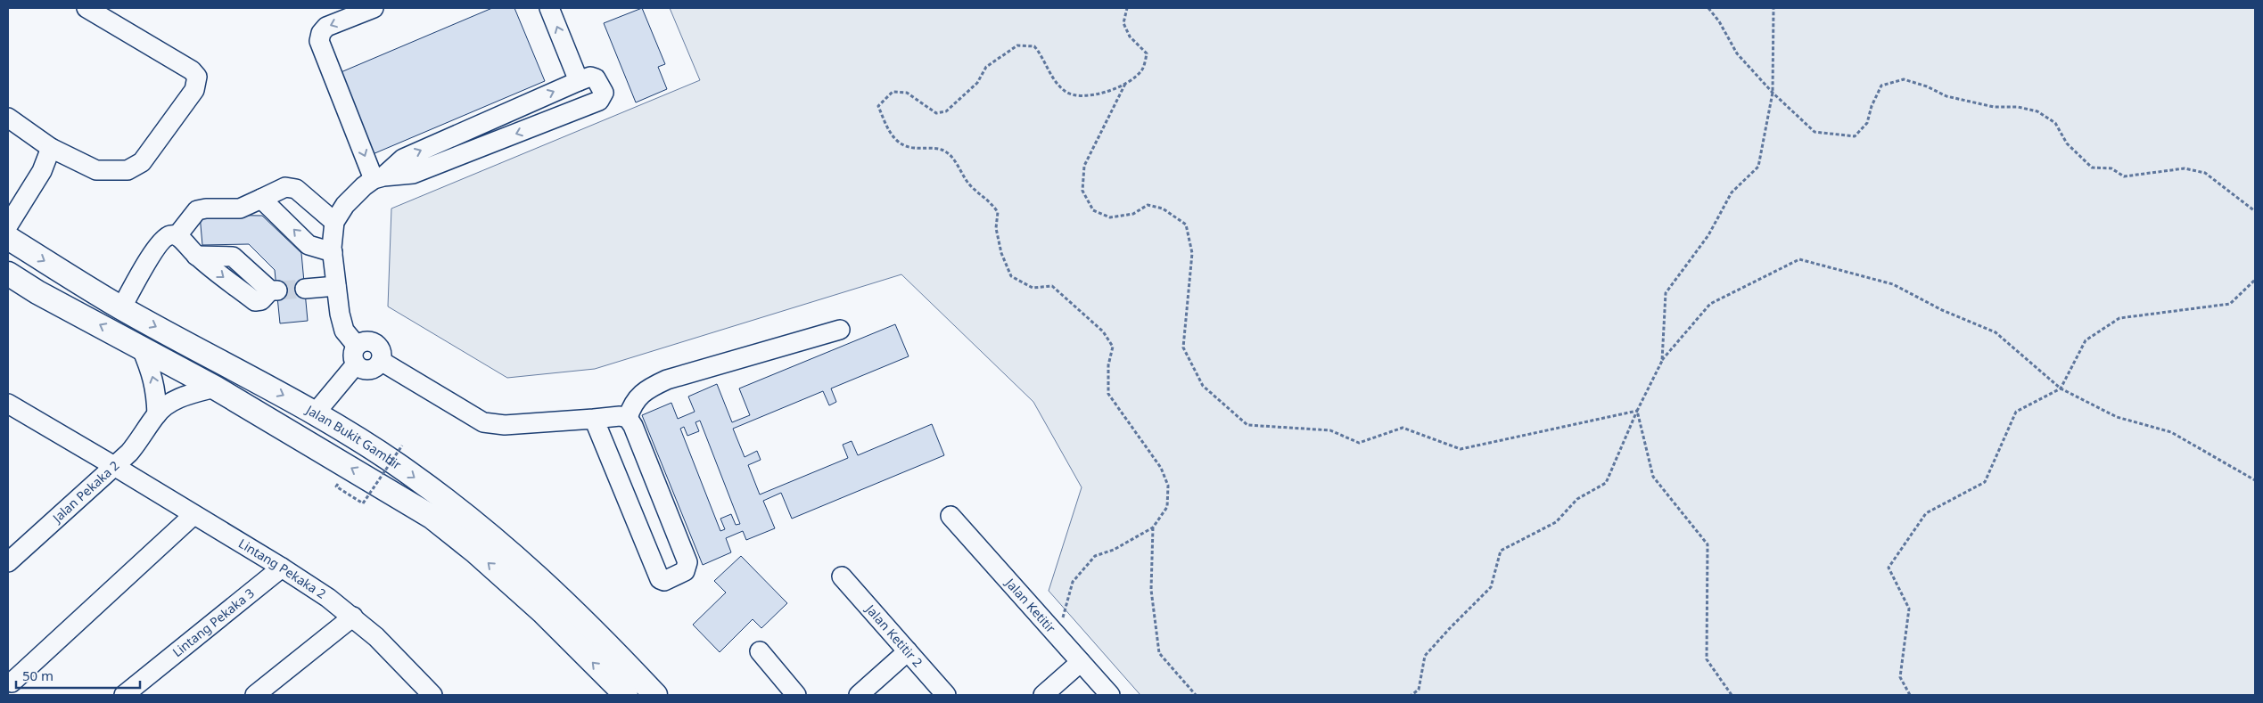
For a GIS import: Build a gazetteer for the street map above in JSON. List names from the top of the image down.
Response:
{
  "streets": {
    "main road": ["Jalan Bukit Gambir"],
    "street": [
      "Jalan Pekaka 2",
      "Lintang Pekaka 2",
      "Jalan Ketitir",
      "Lintang Pekaka 3",
      "Jalan Ketitir 2"
    ]
  },
  "crossings": [
    ["Jalan Pekaka 2", "Lintang Pekaka 2"],
    ["Lintang Pekaka 2", "Lintang Pekaka 3"]
  ],
  "scale_bar": "50 m"
}
